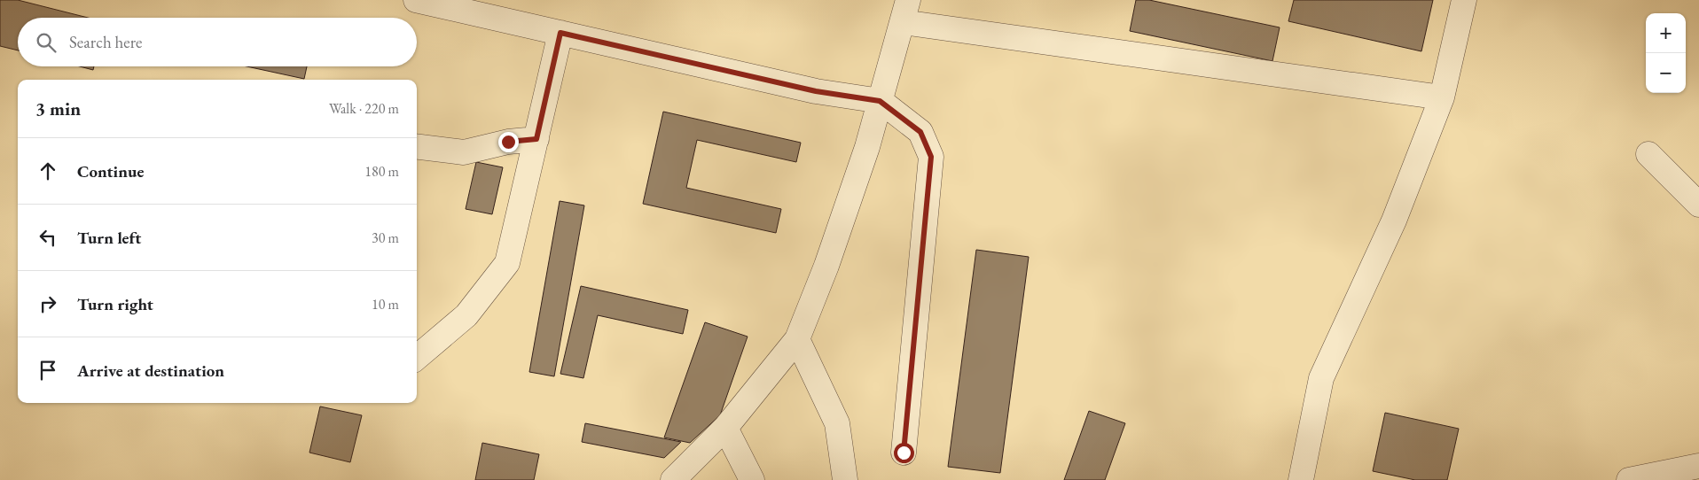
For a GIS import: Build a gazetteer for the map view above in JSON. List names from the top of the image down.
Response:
{
  "page": {
    "map_buttons": ["+", "−"],
    "search": "Search here",
    "heading": ["3 min", "Walk · 220 m"],
    "list": [
      ["Continue", "180 m"],
      ["Turn left", "30 m"],
      ["Turn right", "10 m"],
      "Arrive at destination"
    ]
  }
}
